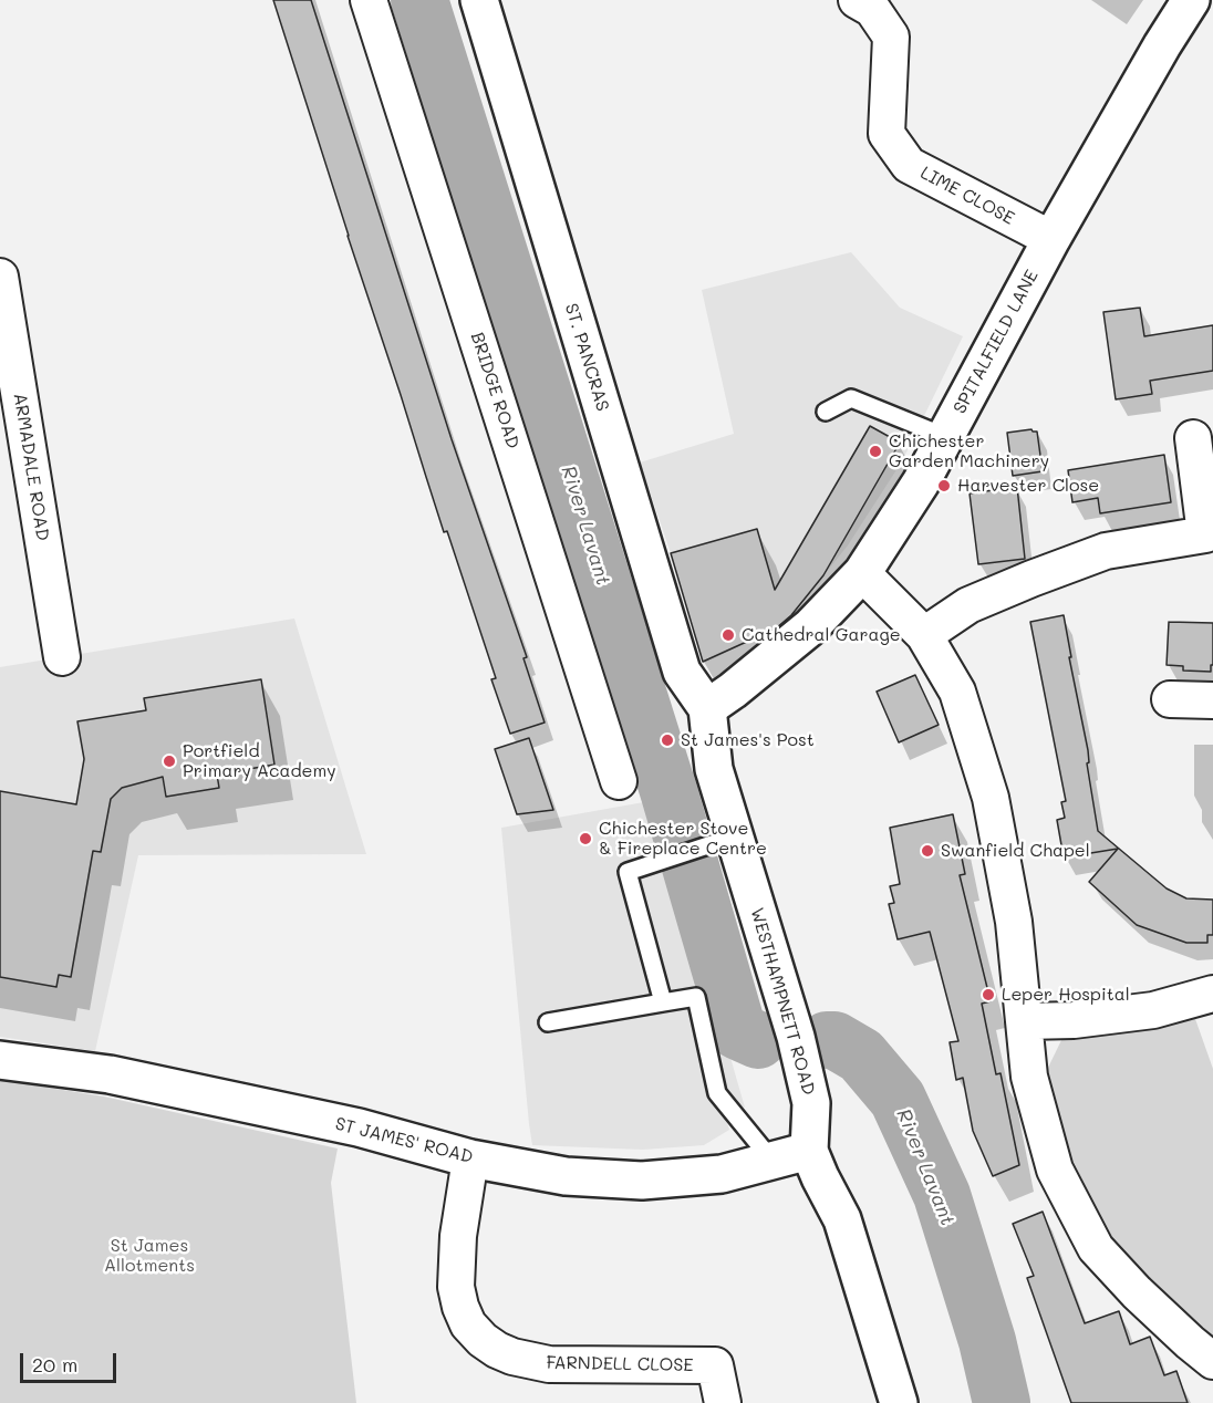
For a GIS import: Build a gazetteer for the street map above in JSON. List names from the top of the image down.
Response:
{
  "streets": {
    "main road": [
      "SPITALFIELD LANE",
      "ST. PANCRAS",
      "WESTHAMPNETT ROAD",
      "ST JAMES' ROAD"
    ],
    "street": [
      "LIME CLOSE",
      "BRIDGE ROAD",
      "ARMADALE ROAD",
      "FARNDELL CLOSE"
    ]
  },
  "crossings": [
    ["LIME CLOSE", "SPITALFIELD LANE"],
    ["SPITALFIELD LANE", "ST. PANCRAS"],
    ["SPITALFIELD LANE", "WESTHAMPNETT ROAD"],
    ["ST. PANCRAS", "WESTHAMPNETT ROAD"],
    ["WESTHAMPNETT ROAD", "ST JAMES' ROAD"],
    ["ST JAMES' ROAD", "FARNDELL CLOSE"]
  ],
  "water": ["River Lavant"],
  "parks": ["St James Allotments"],
  "places": [
    "Chichester Garden Machinery",
    "Harvester Close",
    "Cathedral Garage",
    "St James's Post",
    "Portfield Primary Academy",
    "Chichester Stove & Fireplace Centre",
    "Swanfield Chapel",
    "Leper Hospital"
  ],
  "scale_bar": "20 m"
}
